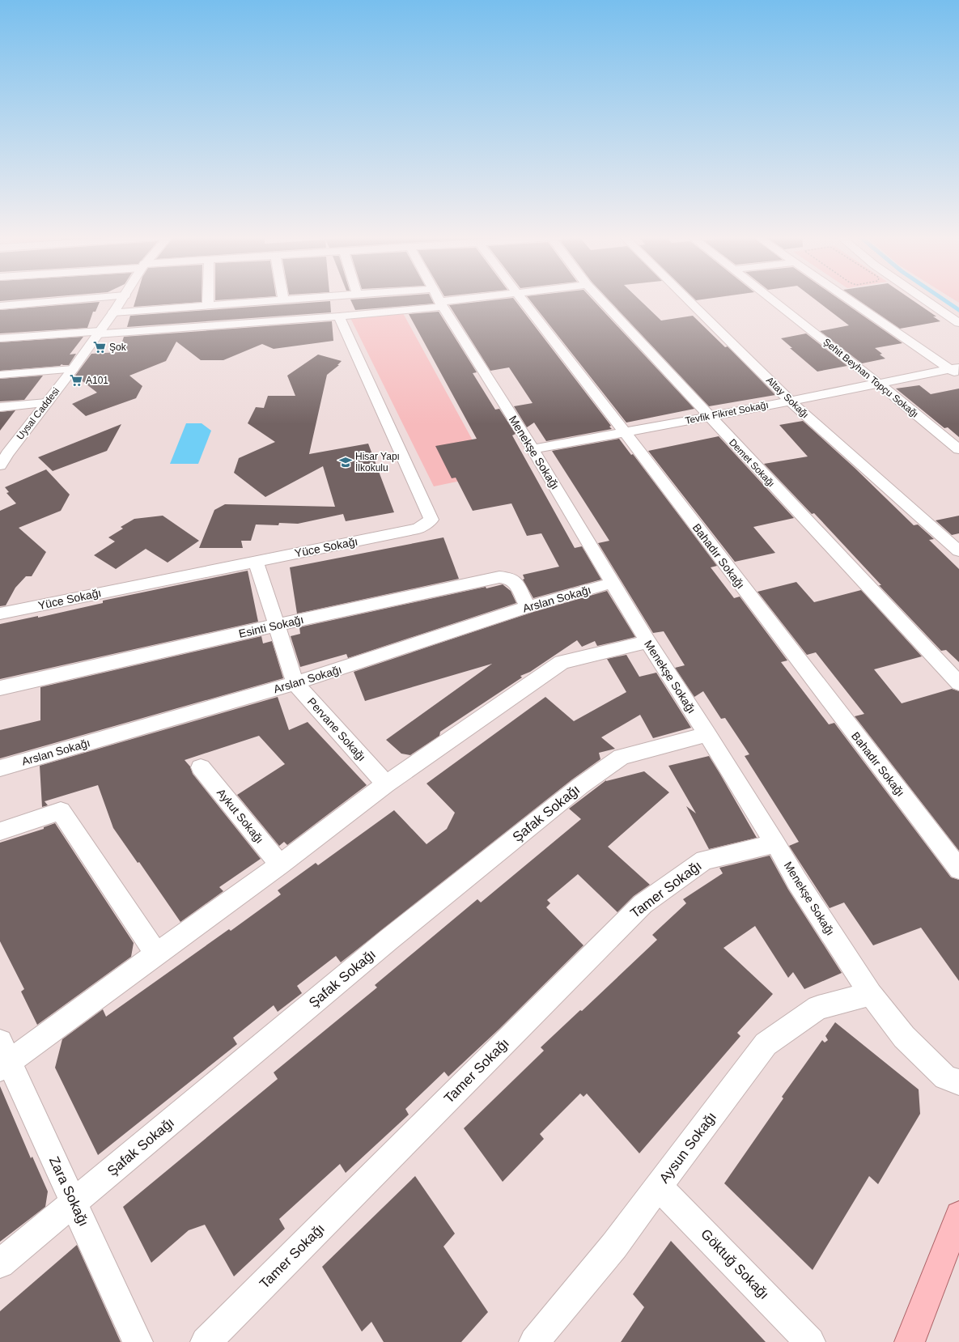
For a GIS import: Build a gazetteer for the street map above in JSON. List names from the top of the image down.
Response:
{
  "streets": {
    "street": [
      "Şehit Beyhan Topçu Sokağı",
      "Altay Sokağı",
      "Tevfik Fikret Sokağı",
      "Uysal Caddesi",
      "Menekşe Sokağı",
      "Demet Sokağı",
      "Yüce Sokağı",
      "Bahadır Sokağı",
      "Arslan Sokağı",
      "Esinti Sokağı",
      "Pervane Sokağı",
      "Şafak Sokağı",
      "Aykut Sokağı",
      "Tamer Sokağı",
      "Aysun Sokağı",
      "Zara Sokağı",
      "Göktuğ Sokağı"
    ]
  },
  "crossings": [
    ["Şehit Beyhan Topçu Sokağı", "Tevfik Fikret Sokağı"],
    ["Altay Sokağı", "Tevfik Fikret Sokağı"],
    ["Tevfik Fikret Sokağı", "Menekşe Sokağı"],
    ["Tevfik Fikret Sokağı", "Demet Sokağı"],
    ["Tevfik Fikret Sokağı", "Bahadır Sokağı"],
    ["Menekşe Sokağı", "Arslan Sokağı"],
    ["Menekşe Sokağı", "Şafak Sokağı"],
    ["Menekşe Sokağı", "Tamer Sokağı"],
    ["Menekşe Sokağı", "Aysun Sokağı"],
    ["Yüce Sokağı", "Pervane Sokağı"],
    ["Arslan Sokağı", "Esinti Sokağı"],
    ["Arslan Sokağı", "Pervane Sokağı"],
    ["Esinti Sokağı", "Pervane Sokağı"],
    ["Şafak Sokağı", "Zara Sokağı"],
    ["Aysun Sokağı", "Göktuğ Sokağı"]
  ],
  "places": {
    "supermarket": ["Şok", "A101"],
    "school or university": ["Hisar Yapı İlkokulu"]
  }
}
